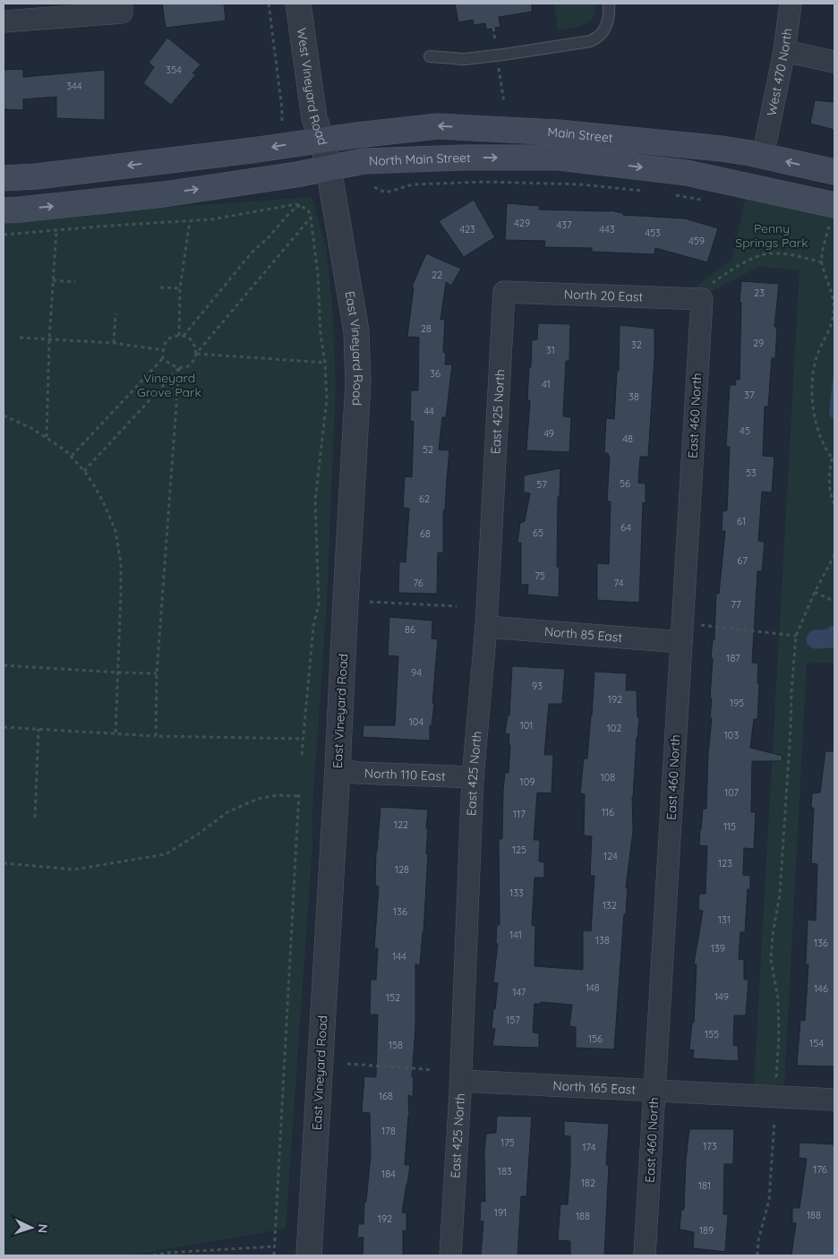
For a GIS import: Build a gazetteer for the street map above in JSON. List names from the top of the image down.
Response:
{
  "streets": {
    "main road": ["Main Street", "North Main Street"],
    "street": [
      "West 470 North",
      "West Vineyard Road",
      "North 20 East",
      "East Vineyard Road",
      "East 425 North",
      "East 460 North",
      "North 85 East",
      "North 110 East",
      "North 165 East"
    ]
  },
  "crossings": [
    ["West 470 North", "Main Street"],
    ["West Vineyard Road", "Main Street"],
    ["West Vineyard Road", "North Main Street"],
    ["West Vineyard Road", "East Vineyard Road"],
    ["North Main Street", "East Vineyard Road"],
    ["North 20 East", "East 425 North"],
    ["North 20 East", "East 460 North"],
    ["East Vineyard Road", "North 110 East"],
    ["East 425 North", "North 85 East"],
    ["East 425 North", "North 110 East"],
    ["East 425 North", "North 165 East"],
    ["East 460 North", "North 85 East"],
    ["East 460 North", "North 165 East"]
  ],
  "one_way": ["Main Street"],
  "parks": ["Penny Springs Park", "Vineyard Grove Park"],
  "house_numbers": [
    "354",
    "344",
    "429",
    "437",
    "423",
    "443",
    "453",
    "459",
    "22",
    "23",
    "28",
    "29",
    "32",
    "31",
    "36",
    "41",
    "37",
    "38",
    "44",
    "45",
    "49",
    "48",
    "52",
    "53",
    "56",
    "57",
    "62",
    "61",
    "64",
    "65",
    "68",
    "67",
    "75",
    "76",
    "74",
    "77",
    "86",
    "187",
    "94",
    "93",
    "192",
    "195",
    "104",
    "101",
    "102",
    "103",
    "108",
    "109",
    "107",
    "116",
    "117",
    "122",
    "115",
    "125",
    "124",
    "123",
    "128",
    "133",
    "132",
    "136",
    "131",
    "141",
    "138",
    "136",
    "139",
    "144",
    "148",
    "146",
    "147",
    "149",
    "152",
    "157",
    "155",
    "156",
    "154",
    "158",
    "168",
    "178",
    "175",
    "173",
    "174",
    "176",
    "183",
    "184",
    "182",
    "181",
    "191",
    "188",
    "188",
    "192",
    "189"
  ],
  "north": "right"
}
